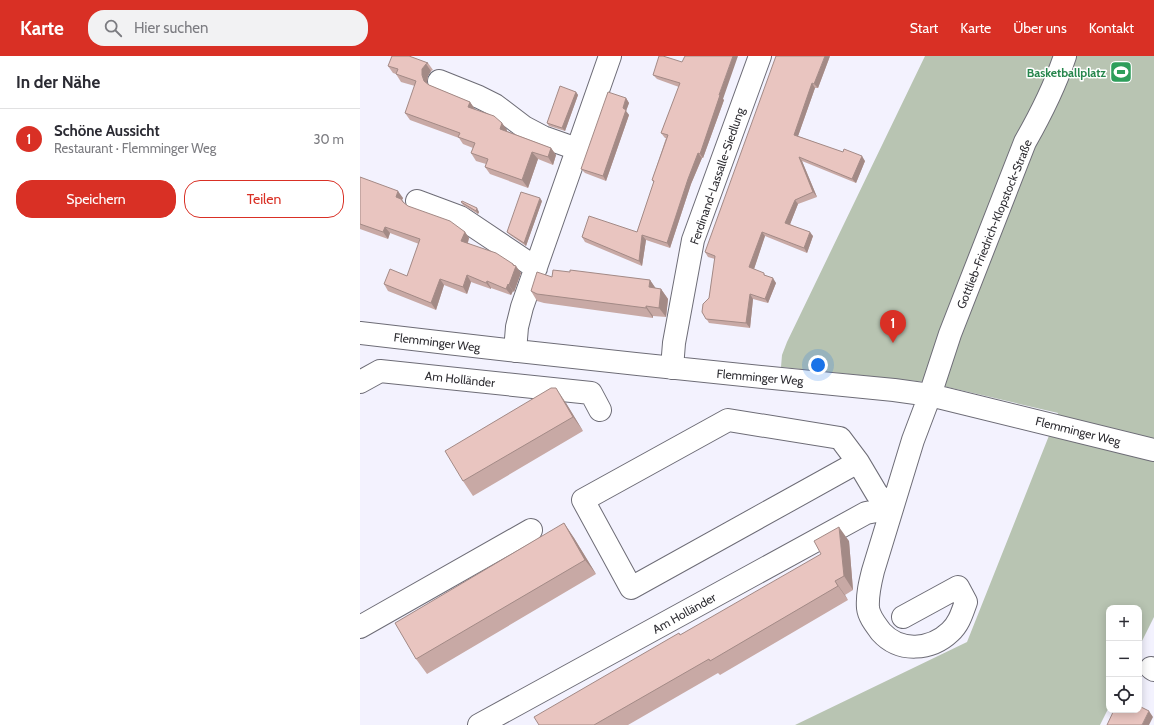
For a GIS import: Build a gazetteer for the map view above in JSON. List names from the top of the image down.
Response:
{
  "streets": {
    "street": [
      "Ferdinand-Lassalle-Siedlung",
      "Gottlieb-Friedrich-Klopstock-Straße",
      "Flemminger Weg",
      "Am Holländer"
    ]
  },
  "crossings": [
    ["Ferdinand-Lassalle-Siedlung", "Flemminger Weg"],
    ["Gottlieb-Friedrich-Klopstock-Straße", "Flemminger Weg"]
  ],
  "places": {
    "sports": ["Basketballplatz"]
  },
  "page": {
    "header": "Karte",
    "search": "Hier suchen",
    "nav": [
      "Start",
      "Karte",
      "Über uns",
      "Kontakt"
    ],
    "heading": "In der Nähe",
    "list": [
      {
        "mark": "1",
        "name": "Schöne Aussicht",
        "note": "Restaurant · Flemminger Weg",
        "value": "30 m"
      }
    ],
    "buttons": ["Speichern", "Teilen"],
    "pins": "1",
    "map_buttons": ["+", "−"]
  }
}
